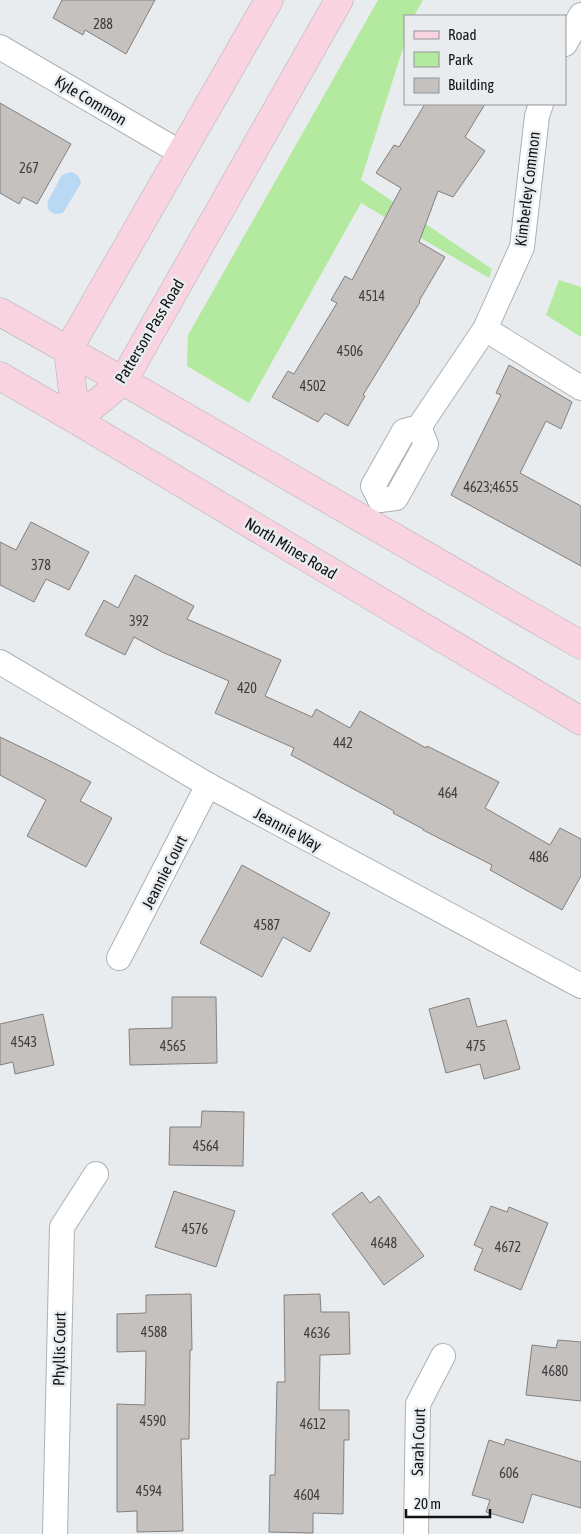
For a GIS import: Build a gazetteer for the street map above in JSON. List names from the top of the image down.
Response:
{
  "streets": {
    "main road": ["Patterson Pass Road", "North Mines Road"],
    "street": [
      "Kyle Common",
      "Kimberley Common",
      "Jeannie Way",
      "Jeannie Court",
      "Phyllis Court",
      "Sarah Court"
    ]
  },
  "crossings": [
    ["Patterson Pass Road", "North Mines Road"],
    ["Jeannie Way", "Jeannie Court"]
  ],
  "house_numbers": [
    "288",
    "267",
    "4514",
    "4506",
    "4502",
    "4623;4655",
    "378",
    "392",
    "420",
    "442",
    "464",
    "486",
    "4587",
    "4543",
    "4565",
    "475",
    "4564",
    "4576",
    "4648",
    "4672",
    "4588",
    "4636",
    "4680",
    "4590",
    "4612",
    "606",
    "4594",
    "4604"
  ],
  "legend": ["Road", "Park", "Building"],
  "scale_bar": "20 m"
}
